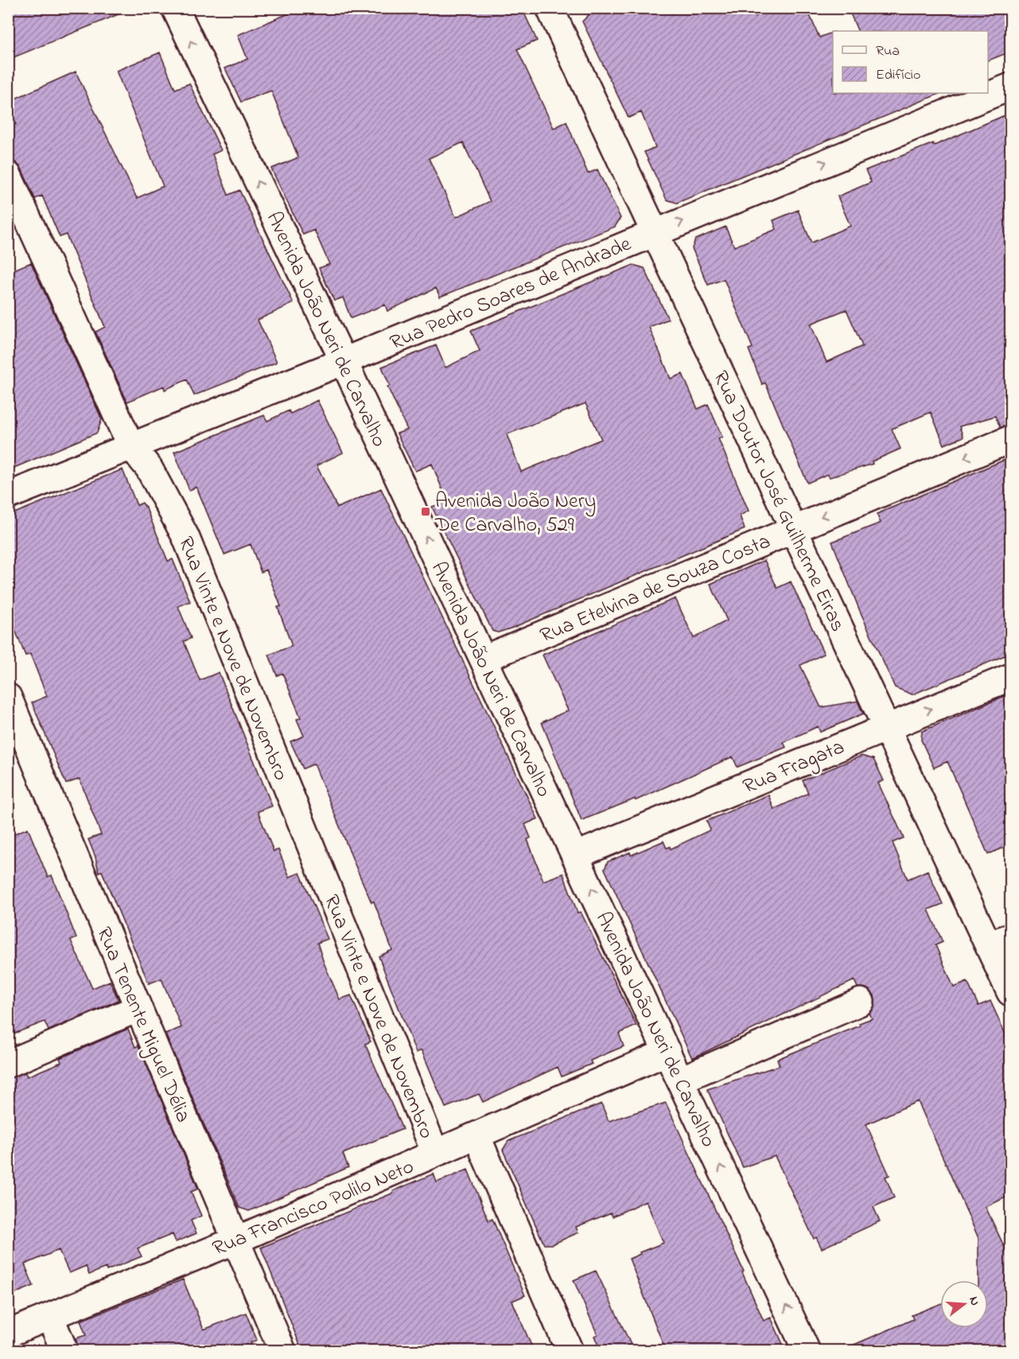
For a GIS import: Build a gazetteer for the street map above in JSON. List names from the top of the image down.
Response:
{
  "streets": {
    "street": [
      "Rua Pedro Soares de Andrade",
      "Avenida João Neri de Carvalho",
      "Rua Doutor José Guilherme Eiras",
      "Rua Etelvina de Souza Costa",
      "Rua Vinte e Nove de Novembro",
      "Rua Fragata",
      "Rua Tenente Miguel Délia",
      "Rua Francisco Polilo Neto"
    ]
  },
  "crossings": [
    ["Rua Pedro Soares de Andrade", "Avenida João Neri de Carvalho"],
    ["Rua Pedro Soares de Andrade", "Rua Doutor José Guilherme Eiras"],
    ["Rua Pedro Soares de Andrade", "Rua Vinte e Nove de Novembro"],
    ["Avenida João Neri de Carvalho", "Rua Etelvina de Souza Costa"],
    ["Avenida João Neri de Carvalho", "Rua Fragata"],
    ["Avenida João Neri de Carvalho", "Rua Francisco Polilo Neto"],
    ["Rua Doutor José Guilherme Eiras", "Rua Etelvina de Souza Costa"],
    ["Rua Doutor José Guilherme Eiras", "Rua Fragata"],
    ["Rua Vinte e Nove de Novembro", "Rua Francisco Polilo Neto"],
    ["Rua Tenente Miguel Délia", "Rua Francisco Polilo Neto"]
  ],
  "one_way": ["Rua Pedro Soares de Andrade", "Avenida João Neri de Carvalho", "Rua Etelvina de Souza Costa"],
  "places": {
    "transit": ["Avenida João Nery De Carvalho, 529"]
  },
  "legend": ["Rua", "Edifício"],
  "north": "right"
}
